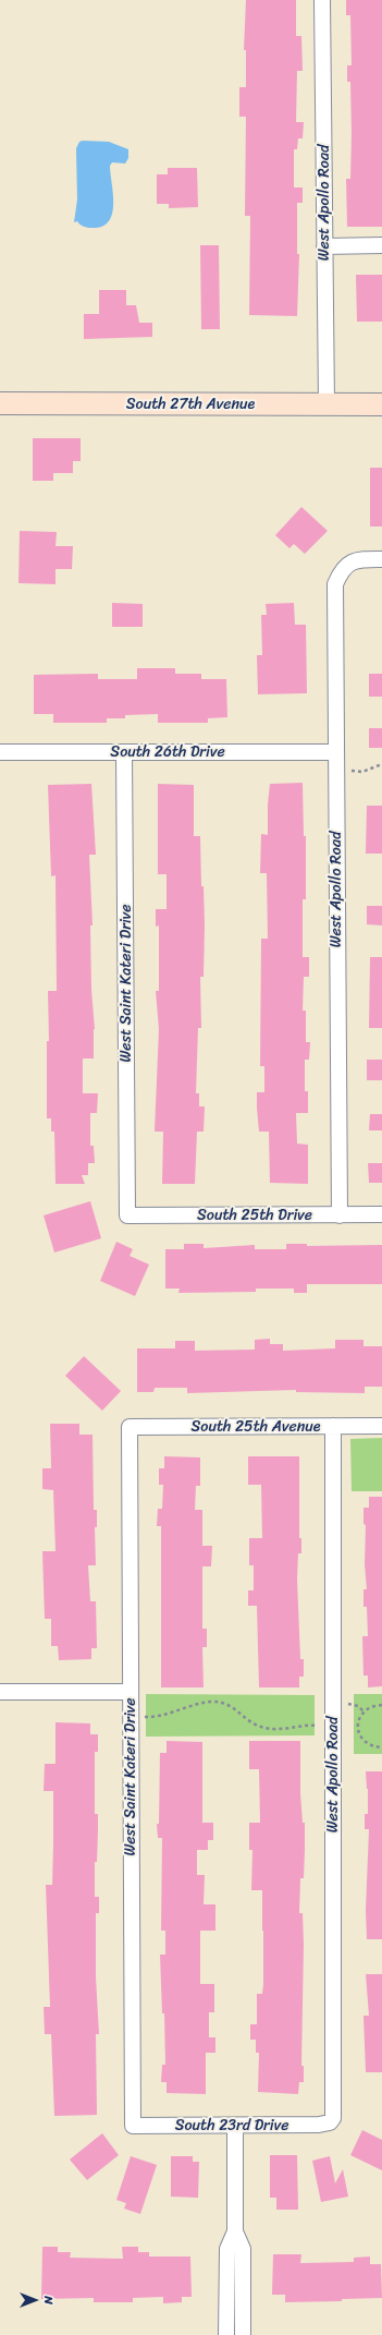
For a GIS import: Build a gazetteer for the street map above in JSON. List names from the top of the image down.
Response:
{
  "streets": {
    "main road": ["South 27th Avenue"],
    "street": [
      "West Apollo Road",
      "South 26th Drive",
      "West Saint Kateri Drive",
      "South 25th Drive",
      "South 25th Avenue",
      "South 23rd Drive"
    ]
  },
  "crossings": [
    ["West Apollo Road", "South 27th Avenue"],
    ["West Apollo Road", "South 26th Drive"],
    ["West Apollo Road", "South 25th Drive"],
    ["West Apollo Road", "South 25th Avenue"],
    ["West Apollo Road", "South 23rd Drive"],
    ["South 26th Drive", "West Saint Kateri Drive"],
    ["West Saint Kateri Drive", "South 25th Drive"],
    ["West Saint Kateri Drive", "South 25th Avenue"],
    ["West Saint Kateri Drive", "South 23rd Drive"]
  ],
  "north": "right"
}
